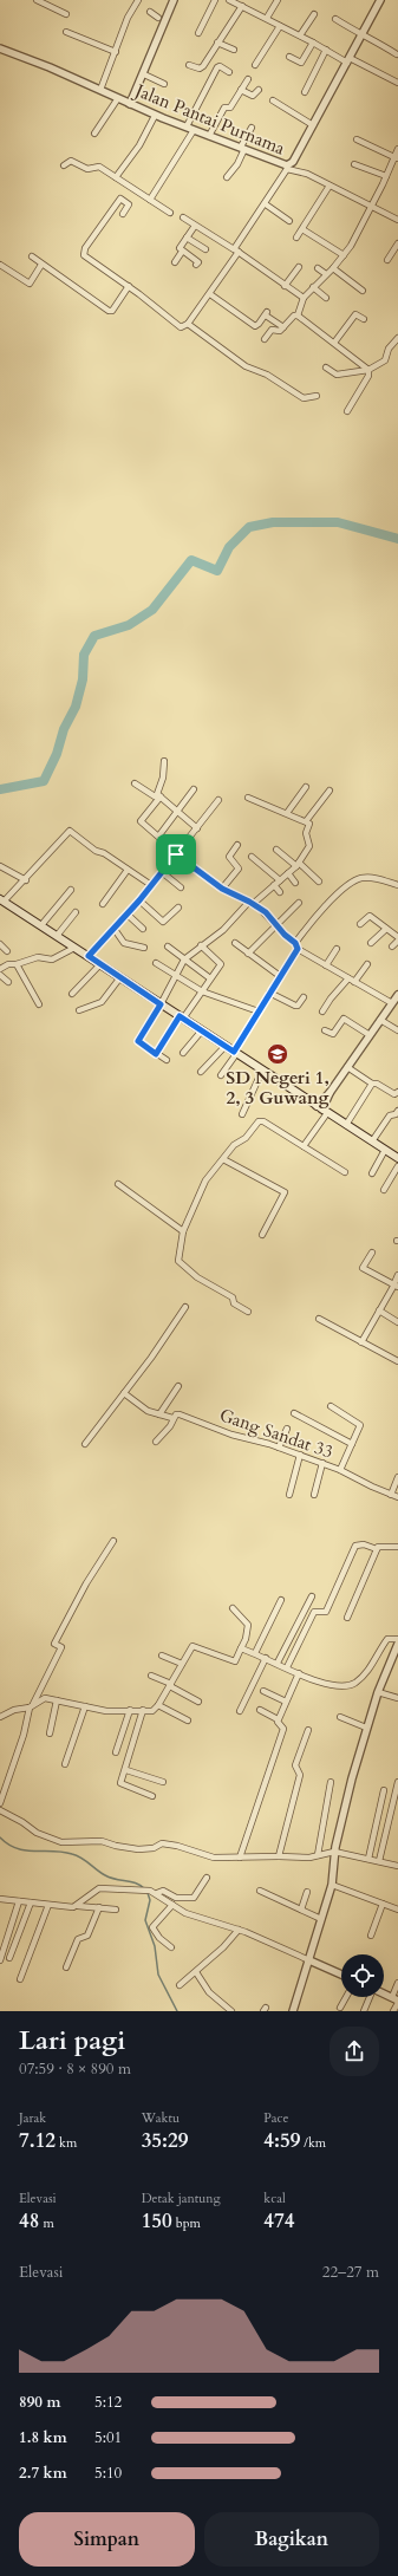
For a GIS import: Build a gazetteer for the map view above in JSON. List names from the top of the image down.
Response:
{
  "streets": {
    "street": ["Jalan Pantai Purnama", "Gang Sandat 33"]
  },
  "places": {
    "school or university": ["SD Negeri 1, 2, 3 Guwang"]
  },
  "page": {
    "heading": ["Lari pagi", "07:59 · 8 × 890 m"],
    "stats": [
      ["Jarak", "7.12 km"],
      ["Waktu", "35:29"],
      ["Pace", "4:59 /km"],
      ["Elevasi", "48 m"],
      ["Detak jantung", "150 bpm"],
      ["kcal", "474"]
    ],
    "chart": ["Elevasi", "22–27 m"],
    "list": [
      {
        "name": "890 m",
        "note": "5:12"
      },
      {
        "name": "1.8 km",
        "note": "5:01"
      },
      {
        "name": "2.7 km",
        "note": "5:10"
      }
    ],
    "buttons": ["Simpan", "Bagikan"]
  }
}
